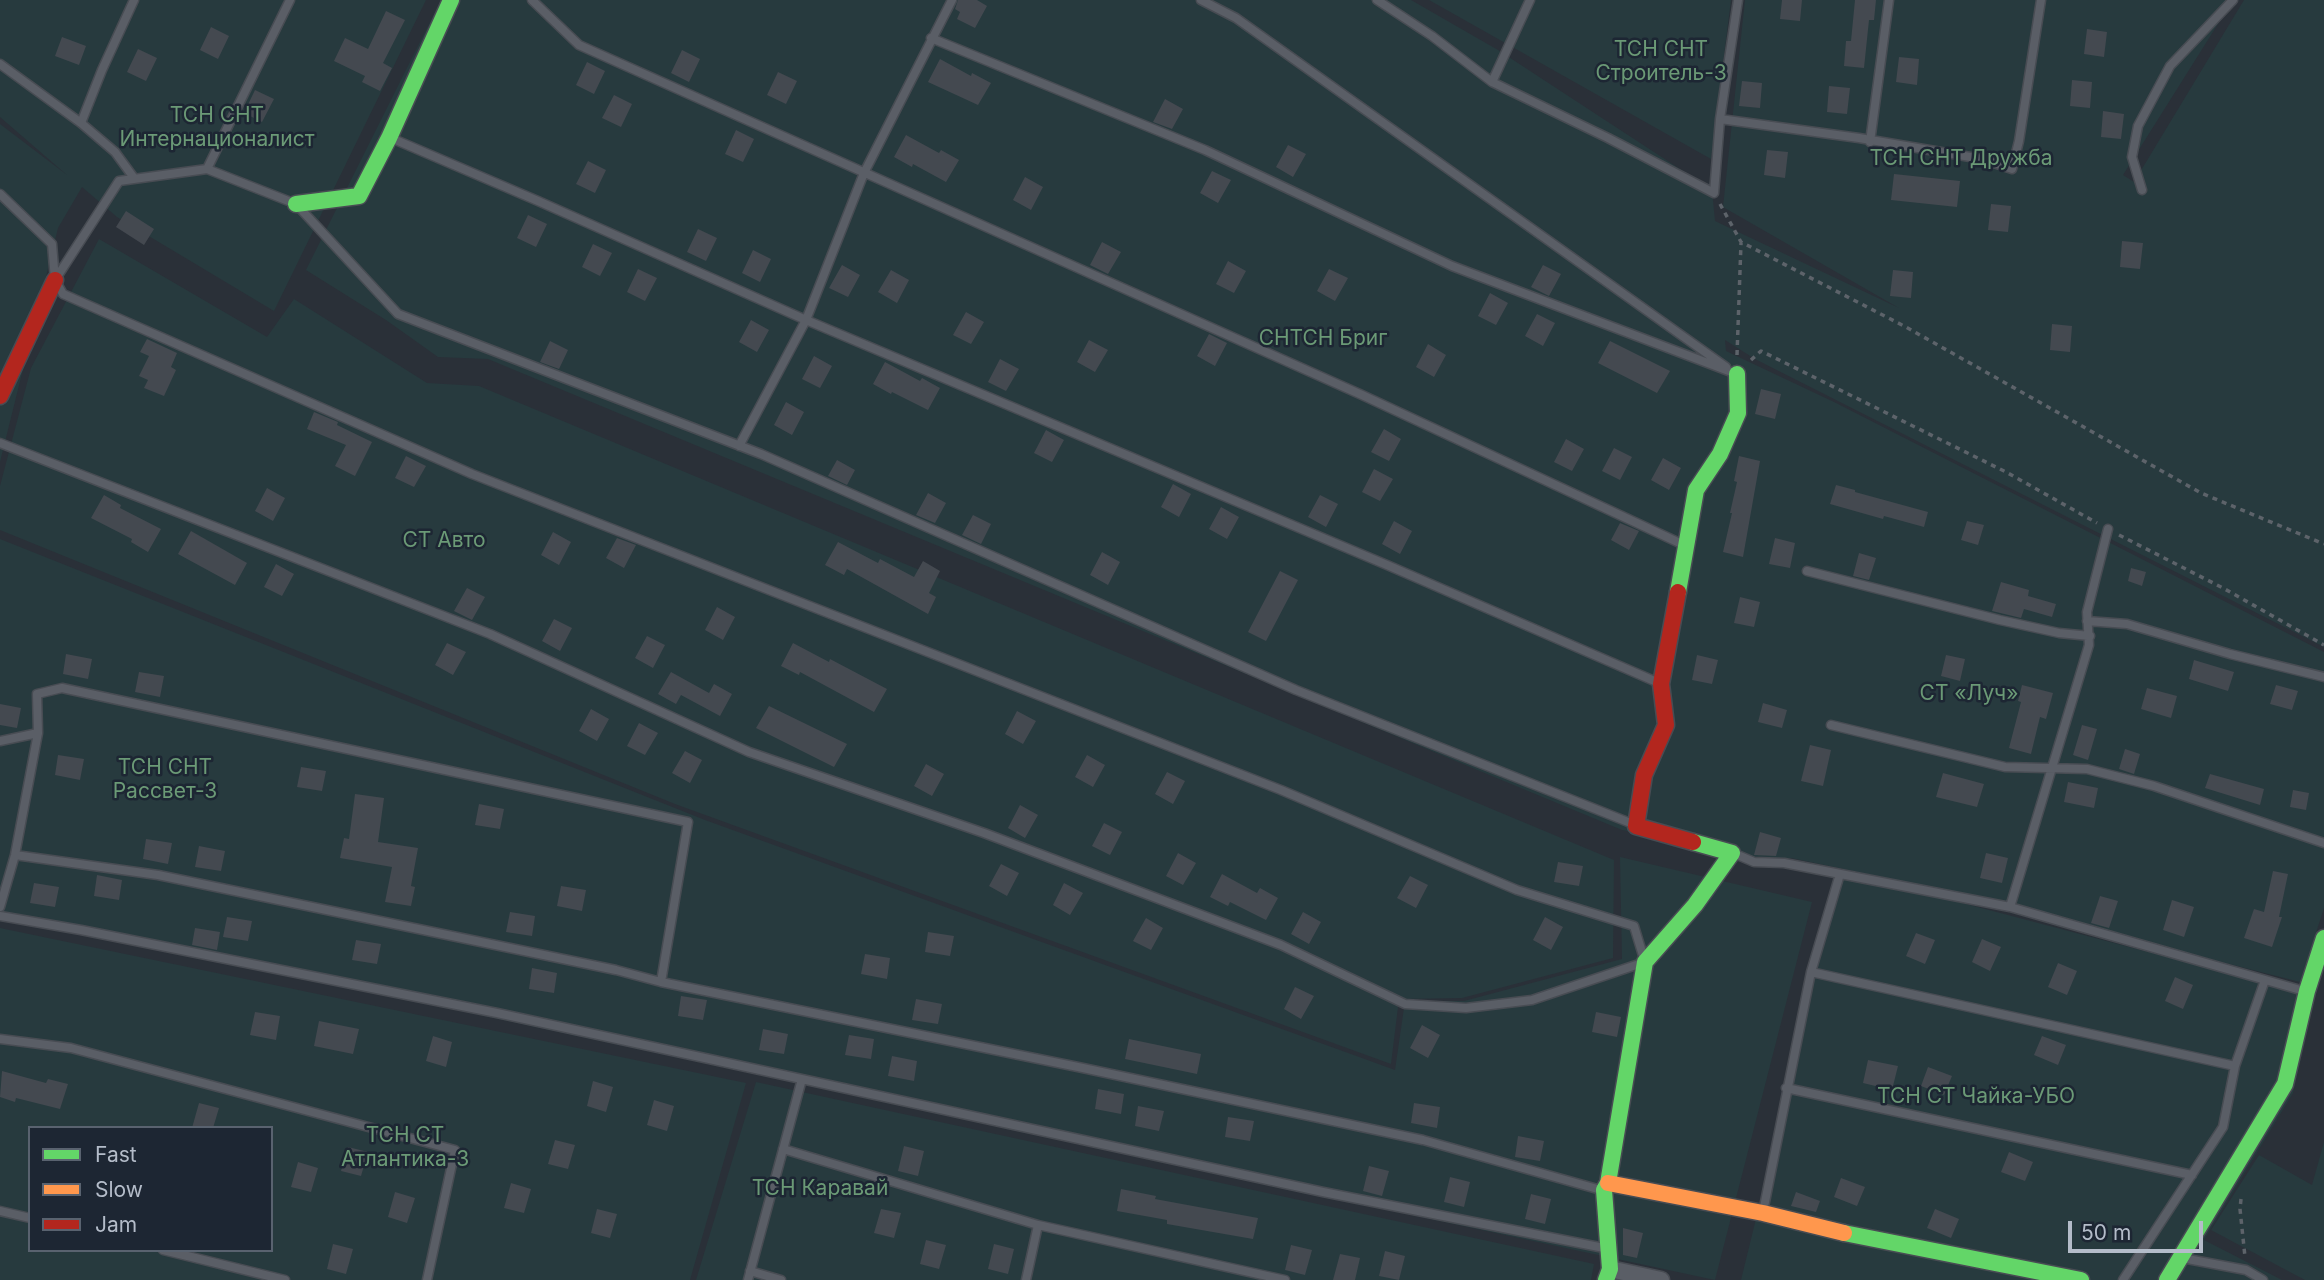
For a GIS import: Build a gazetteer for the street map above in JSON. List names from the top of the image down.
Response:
{
  "parks": [
    "ТСН СНТ Строитель-3",
    "ТСН СНТ Интернационалист",
    "ТСН СНТ Дружба",
    "СНТСН Бриг",
    "СТ Авто",
    "СТ «Луч»",
    "ТСН СНТ Рассвет-3",
    "ТСН СТ Чайка-УБО",
    "ТСН СТ Атлантика-3",
    "ТСН Каравай"
  ],
  "legend": ["Fast", "Slow", "Jam"],
  "scale_bar": "50 m"
}
